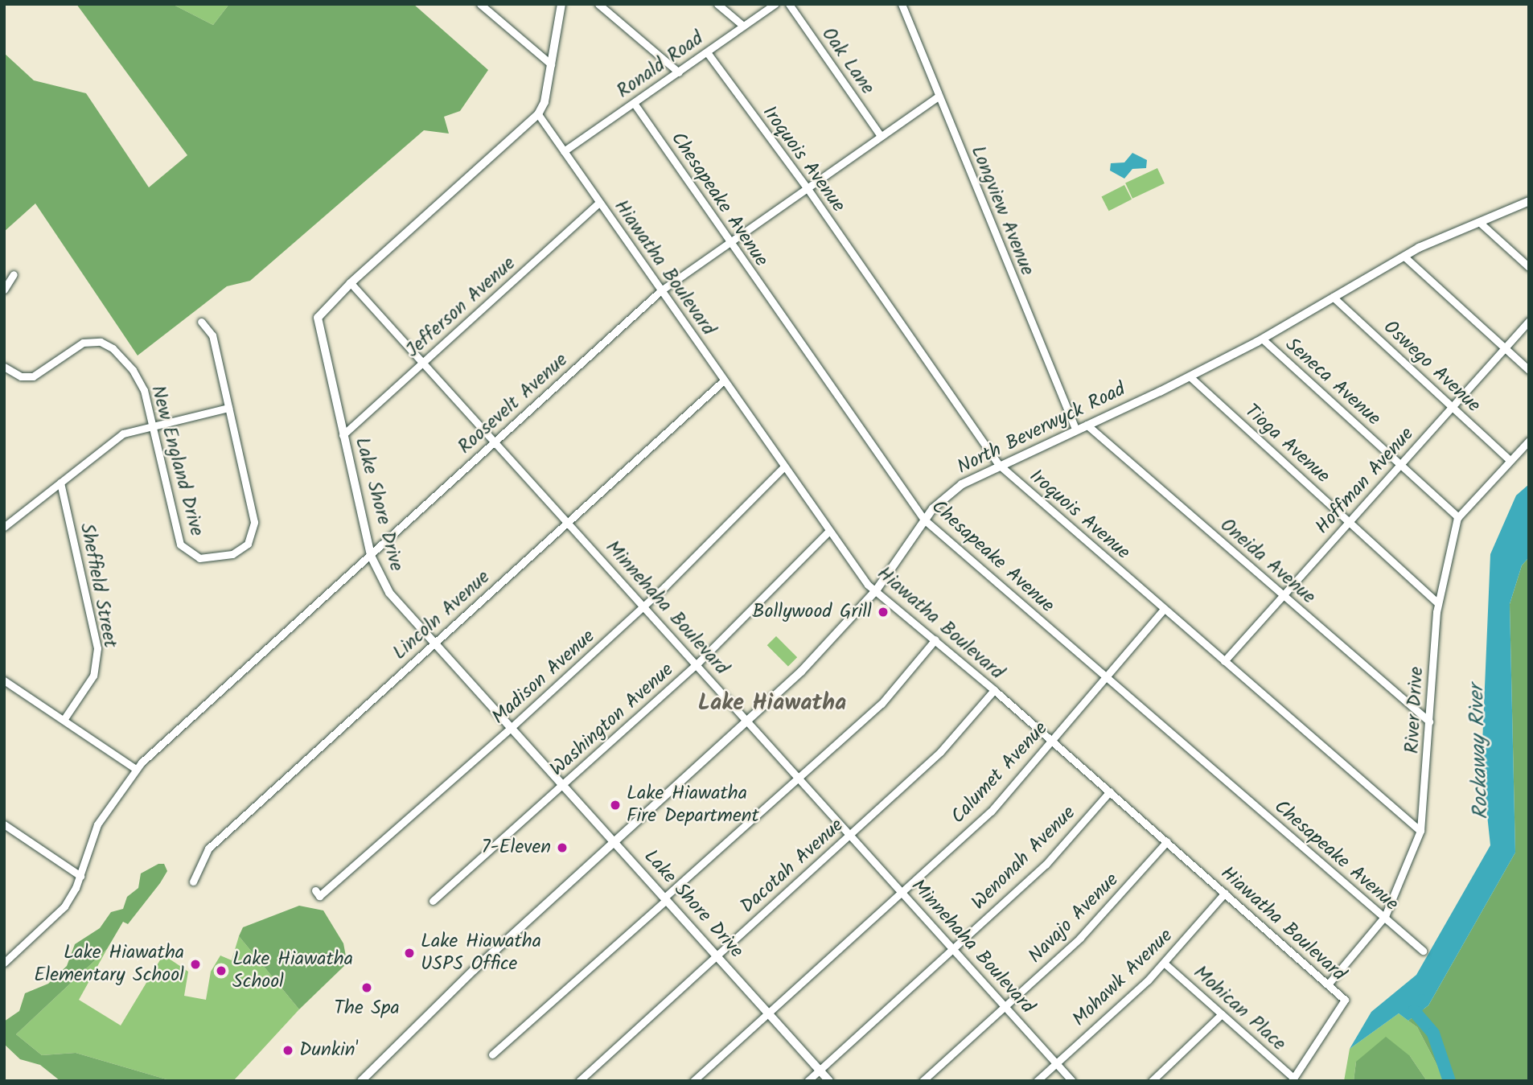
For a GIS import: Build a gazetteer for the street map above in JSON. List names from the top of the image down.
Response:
{
  "streets": {
    "street": [
      "Oak Lane",
      "Ronald Road",
      "Iroquois Avenue",
      "Chesapeake Avenue",
      "Longview Avenue",
      "Hiawatha Boulevard",
      "Jefferson Avenue",
      "Oswego Avenue",
      "Seneca Avenue",
      "Roosevelt Avenue",
      "North Beverwyck Road",
      "Tioga Avenue",
      "New England Drive",
      "Hoffman Avenue",
      "Lake Shore Drive",
      "Oneida Avenue",
      "Sheffield Street",
      "Minnehaha Boulevard",
      "Lincoln Avenue",
      "Madison Avenue",
      "River Drive",
      "Washington Avenue",
      "Calumet Avenue",
      "Wenonah Avenue",
      "Dacotah Avenue",
      "Navajo Avenue",
      "Mohawk Avenue",
      "Mohican Place"
    ]
  },
  "crossings": [
    ["Oak Lane", "Roosevelt Avenue"],
    ["Ronald Road", "Iroquois Avenue"],
    ["Ronald Road", "Chesapeake Avenue"],
    ["Ronald Road", "Hiawatha Boulevard"],
    ["Iroquois Avenue", "Roosevelt Avenue"],
    ["Iroquois Avenue", "North Beverwyck Road"],
    ["Iroquois Avenue", "Hoffman Avenue"],
    ["Iroquois Avenue", "River Drive"],
    ["Iroquois Avenue", "Calumet Avenue"],
    ["Chesapeake Avenue", "Roosevelt Avenue"],
    ["Chesapeake Avenue", "North Beverwyck Road"],
    ["Chesapeake Avenue", "River Drive"],
    ["Chesapeake Avenue", "Calumet Avenue"],
    ["Longview Avenue", "Roosevelt Avenue"],
    ["Longview Avenue", "North Beverwyck Road"],
    ["Hiawatha Boulevard", "Jefferson Avenue"],
    ["Hiawatha Boulevard", "Roosevelt Avenue"],
    ["Hiawatha Boulevard", "North Beverwyck Road"],
    ["Hiawatha Boulevard", "Lake Shore Drive"],
    ["Hiawatha Boulevard", "Lincoln Avenue"],
    ["Hiawatha Boulevard", "Madison Avenue"],
    ["Hiawatha Boulevard", "River Drive"],
    ["Hiawatha Boulevard", "Washington Avenue"],
    ["Hiawatha Boulevard", "Calumet Avenue"],
    ["Hiawatha Boulevard", "Wenonah Avenue"],
    ["Hiawatha Boulevard", "Dacotah Avenue"],
    ["Hiawatha Boulevard", "Navajo Avenue"],
    ["Hiawatha Boulevard", "Mohawk Avenue"],
    ["Hiawatha Boulevard", "Mohican Place"],
    ["Jefferson Avenue", "Lake Shore Drive"],
    ["Jefferson Avenue", "Minnehaha Boulevard"],
    ["Oswego Avenue", "North Beverwyck Road"],
    ["Oswego Avenue", "Hoffman Avenue"],
    ["Oswego Avenue", "River Drive"],
    ["Seneca Avenue", "North Beverwyck Road"],
    ["Seneca Avenue", "Hoffman Avenue"],
    ["Seneca Avenue", "River Drive"],
    ["Roosevelt Avenue", "Lake Shore Drive"],
    ["Roosevelt Avenue", "Minnehaha Boulevard"],
    ["North Beverwyck Road", "Tioga Avenue"],
    ["North Beverwyck Road", "Lake Shore Drive"],
    ["North Beverwyck Road", "Oneida Avenue"],
    ["North Beverwyck Road", "Minnehaha Boulevard"],
    ["Tioga Avenue", "Hoffman Avenue"],
    ["Tioga Avenue", "River Drive"],
    ["Hoffman Avenue", "Oneida Avenue"],
    ["Lake Shore Drive", "Minnehaha Boulevard"],
    ["Lake Shore Drive", "Lincoln Avenue"],
    ["Lake Shore Drive", "Madison Avenue"],
    ["Lake Shore Drive", "Washington Avenue"],
    ["Lake Shore Drive", "Calumet Avenue"],
    ["Lake Shore Drive", "Wenonah Avenue"],
    ["Lake Shore Drive", "Dacotah Avenue"],
    ["Oneida Avenue", "River Drive"],
    ["Minnehaha Boulevard", "Lincoln Avenue"],
    ["Minnehaha Boulevard", "Madison Avenue"],
    ["Minnehaha Boulevard", "Washington Avenue"],
    ["Minnehaha Boulevard", "Calumet Avenue"],
    ["Minnehaha Boulevard", "Wenonah Avenue"],
    ["Minnehaha Boulevard", "Dacotah Avenue"],
    ["Minnehaha Boulevard", "Navajo Avenue"],
    ["Minnehaha Boulevard", "Mohawk Avenue"],
    ["Mohawk Avenue", "Mohican Place"]
  ],
  "districts": ["Lake Hiawatha"],
  "water": ["Rockaway River"],
  "places": [
    "Bollywood Grill",
    "Lake Hiawatha Fire Department",
    "7-Eleven",
    "Lake Hiawatha USPS Office",
    "Lake Hiawatha Elementary School",
    "Lake Hiawatha School",
    "The Spa",
    "Dunkin'"
  ]
}
